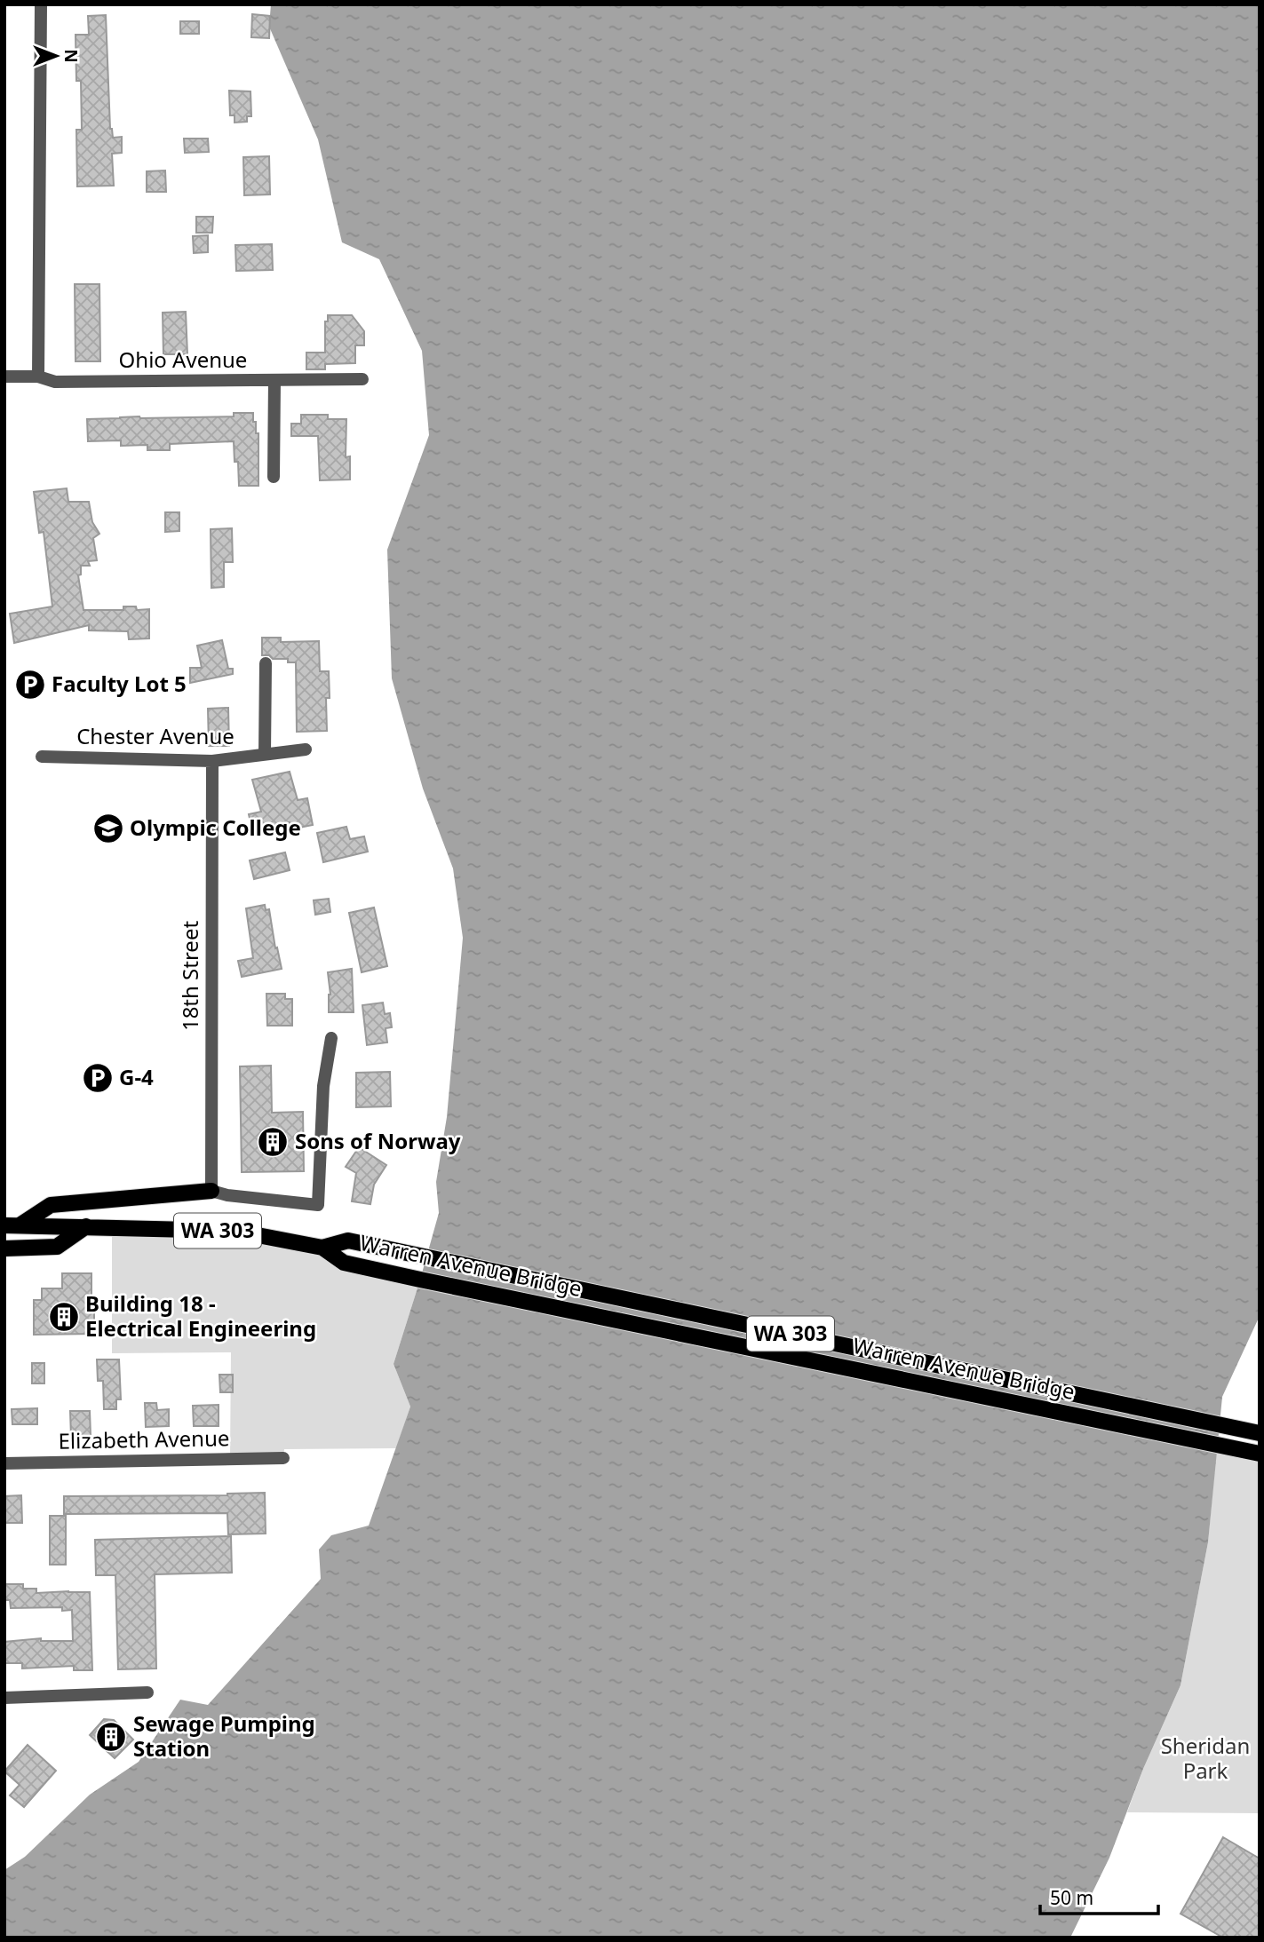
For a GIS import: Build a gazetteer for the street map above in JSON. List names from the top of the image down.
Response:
{
  "streets": {
    "main road": ["WA 303", "Warren Avenue Bridge"],
    "street": [
      "Ohio Avenue",
      "Chester Avenue",
      "18th Street",
      "Elizabeth Avenue"
    ]
  },
  "crossings": [
    ["Chester Avenue", "18th Street"],
    ["WA 303", "Warren Avenue Bridge"]
  ],
  "parks": ["Sheridan Park"],
  "places": {
    "parking": ["Faculty Lot 5", "G-4"],
    "school or university": ["Olympic College"],
    "building": ["Sons of Norway", "Building 18 - Electrical Engineering", "Sewage Pumping Station"]
  },
  "scale_bar": "50 m",
  "north": "right"
}
